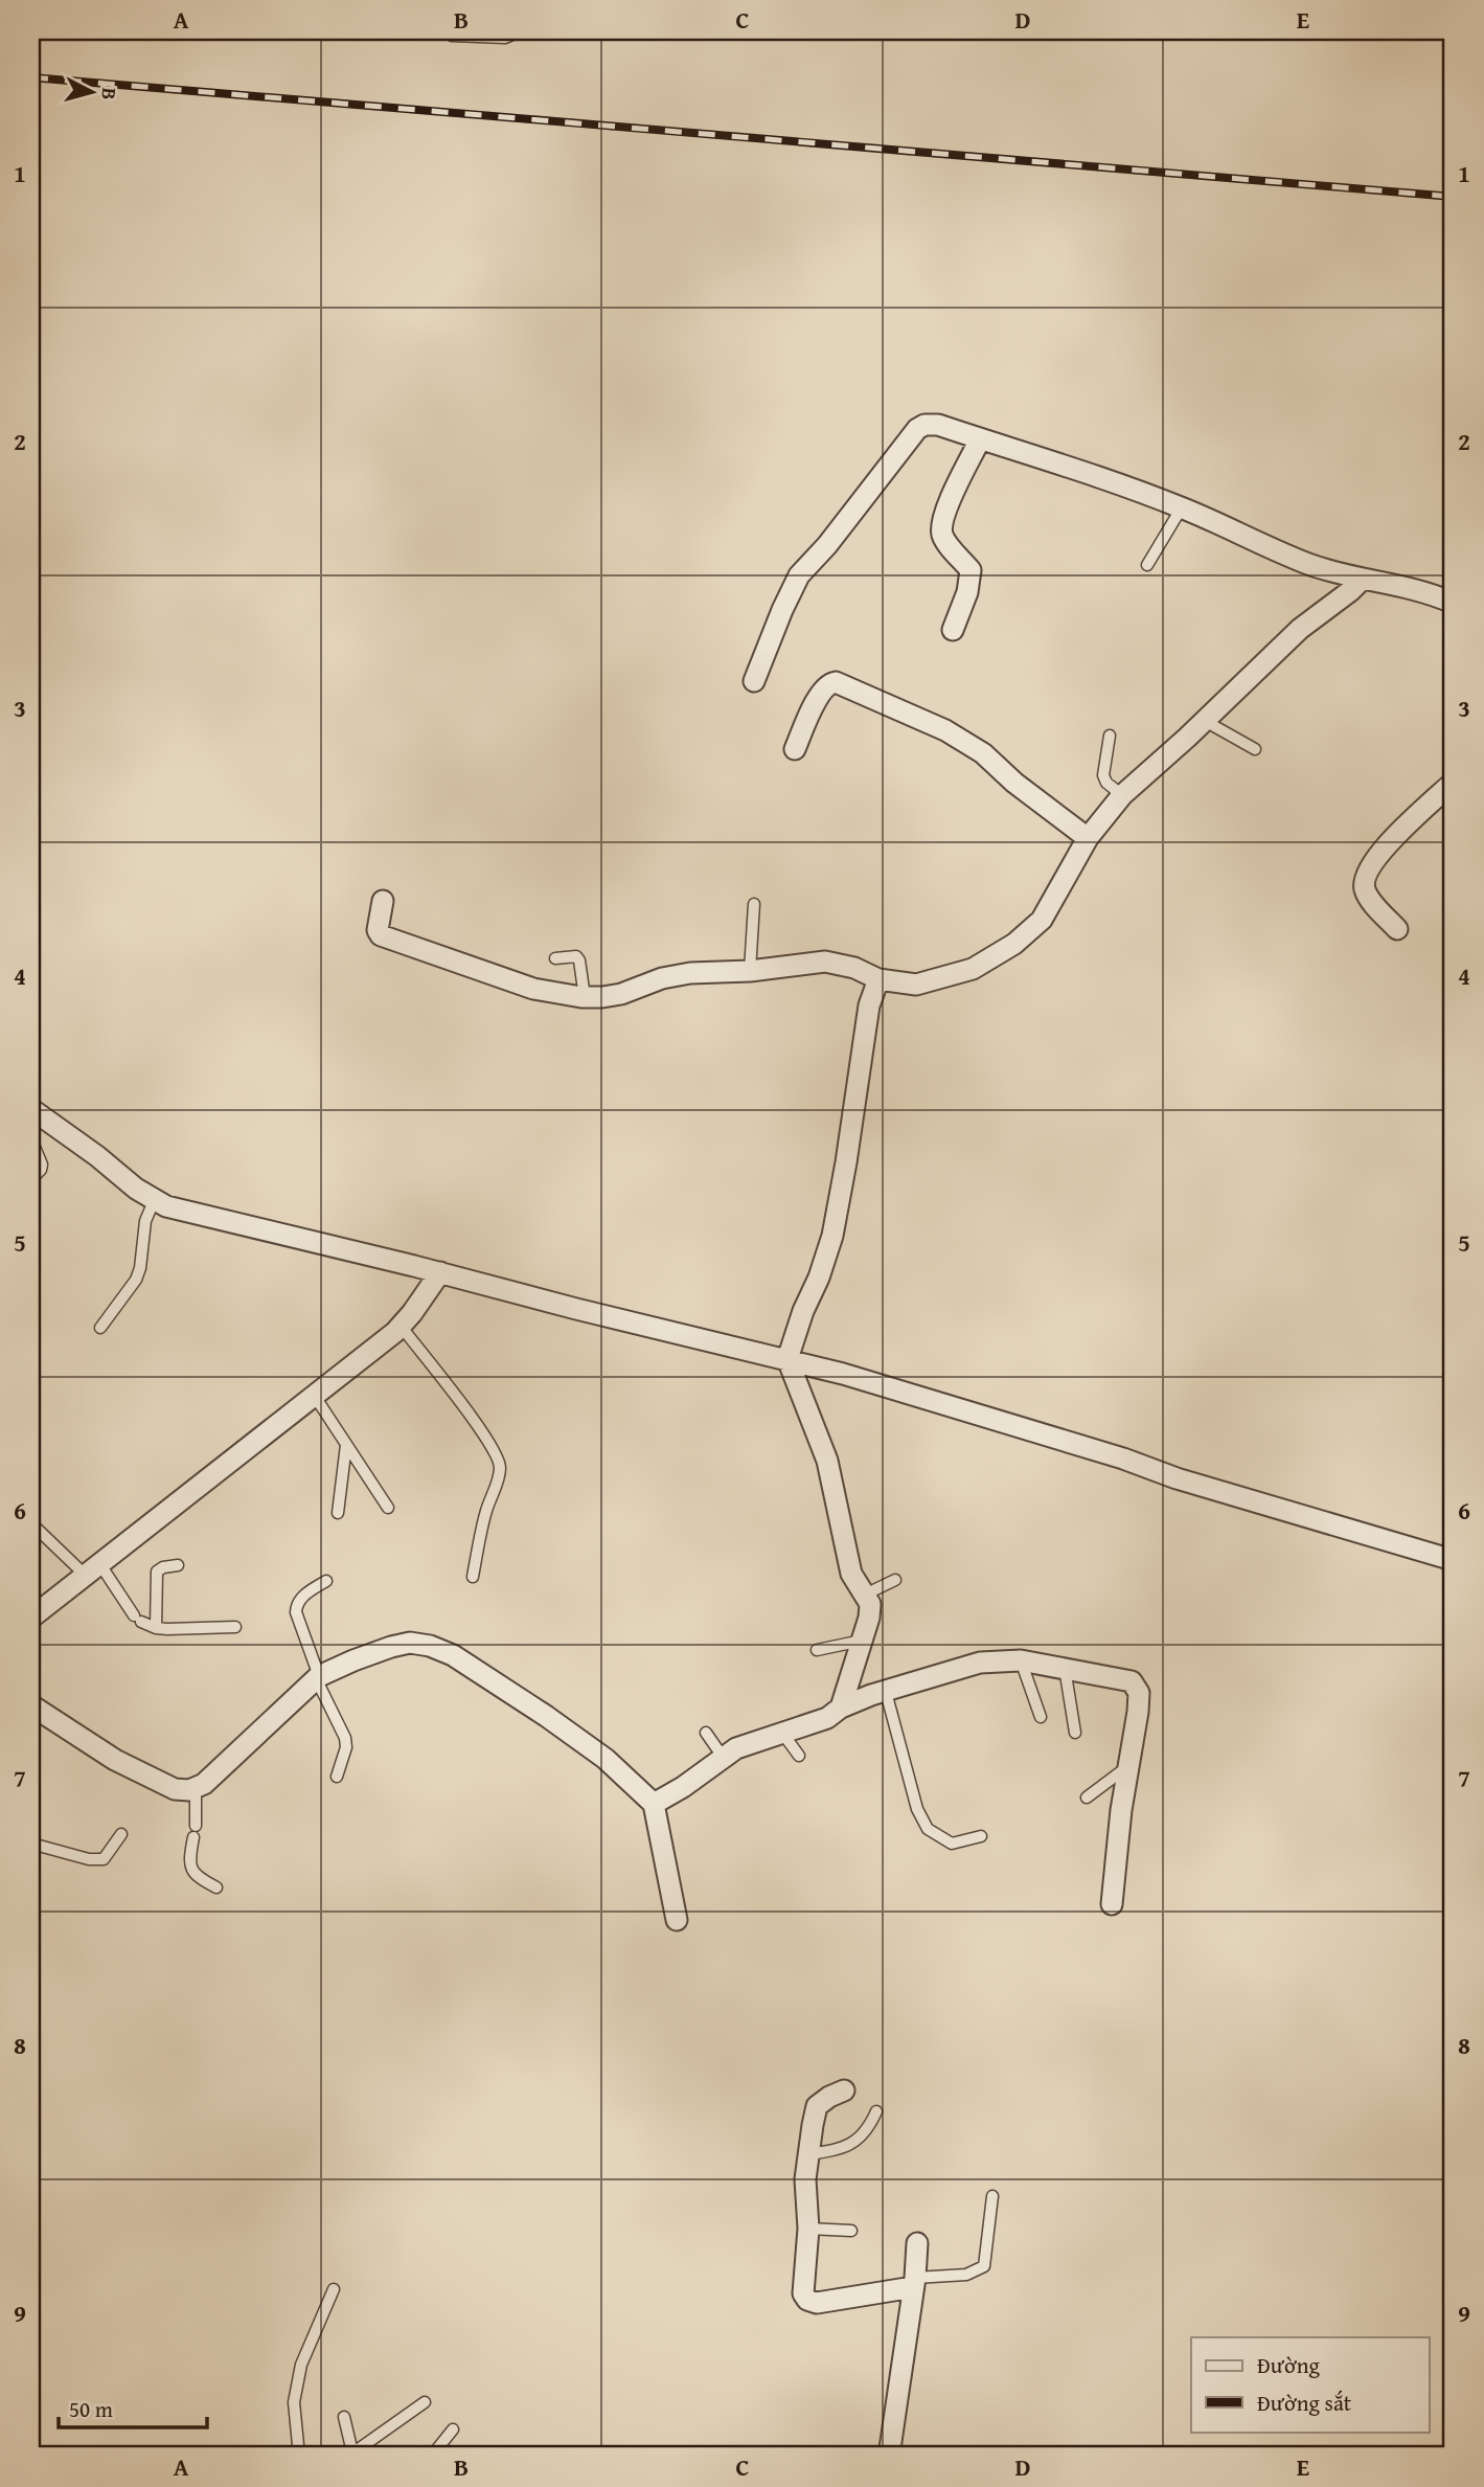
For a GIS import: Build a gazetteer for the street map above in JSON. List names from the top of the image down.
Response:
{
  "legend": ["Đường", "Đường sắt"],
  "scale_bar": "50 m",
  "north": "right",
  "grid": {
    "columns": [
      "A",
      "B",
      "C",
      "D",
      "E"
    ],
    "rows": [
      "1",
      "2",
      "3",
      "4",
      "5",
      "6",
      "7",
      "8",
      "9"
    ]
  }
}
